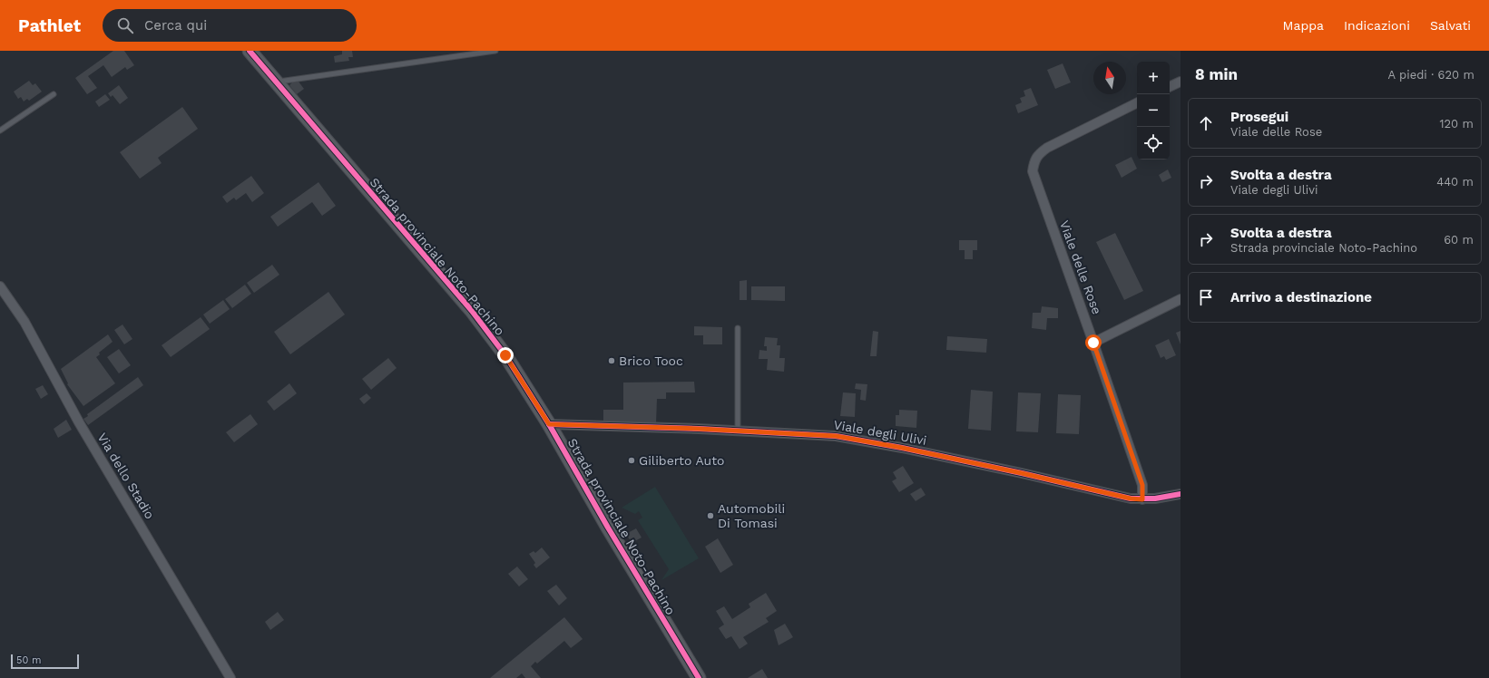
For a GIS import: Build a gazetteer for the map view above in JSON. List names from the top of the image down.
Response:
{
  "streets": {
    "street": [
      "Strada provinciale Noto-Pachino",
      "Viale delle Rose",
      "Viale degli Ulivi",
      "Via dello Stadio"
    ]
  },
  "crossings": [
    ["Strada provinciale Noto-Pachino", "Viale degli Ulivi"],
    ["Viale delle Rose", "Viale degli Ulivi"]
  ],
  "places": ["Brico Tooc", "Giliberto Auto", "Automobili Di Tomasi"],
  "scale_bar": "50 m",
  "north": "top",
  "page": {
    "header": "Pathlet",
    "search": "Cerca qui",
    "nav": ["Mappa", "Indicazioni", "Salvati"],
    "heading": ["8 min", "A piedi · 620 m"],
    "map_buttons": ["+", "−"],
    "list": [
      ["Prosegui", "Viale delle Rose", "120 m"],
      ["Svolta a destra", "Viale degli Ulivi", "440 m"],
      ["Svolta a destra", "Strada provinciale Noto-Pachino", "60 m"],
      "Arrivo a destinazione"
    ],
    "scale": "50 m"
  }
}
